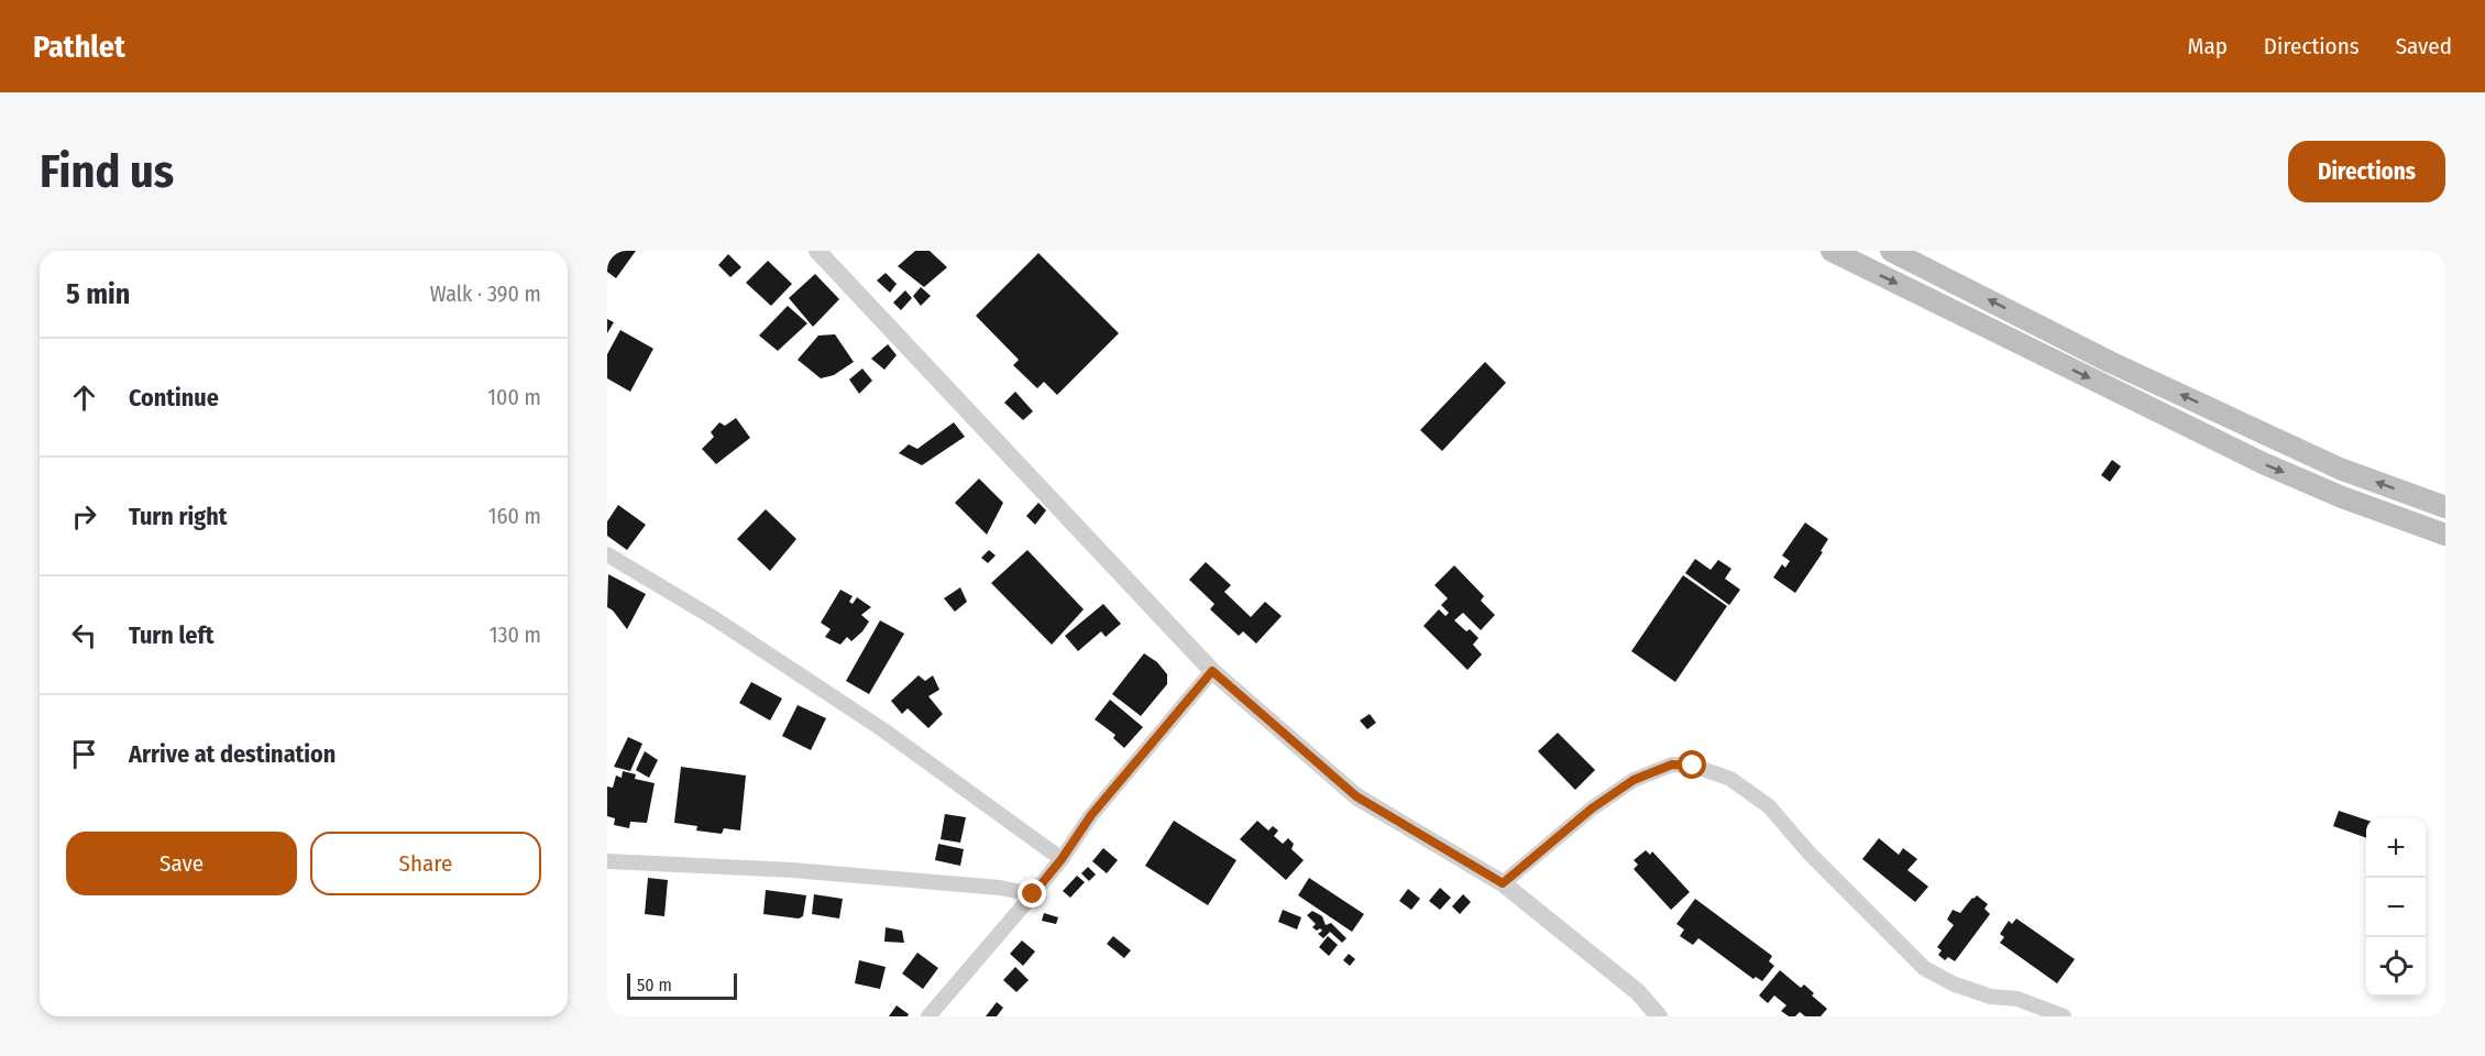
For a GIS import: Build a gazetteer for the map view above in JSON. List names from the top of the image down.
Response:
{
  "scale_bar": "50 m",
  "page": {
    "header": "Pathlet",
    "nav": ["Map", "Directions", "Saved"],
    "buttons": [
      "Directions",
      ["Save", "Share"]
    ],
    "title": "Find us",
    "heading": ["5 min", "Walk · 390 m"],
    "list": [
      ["Continue", "100 m"],
      ["Turn right", "160 m"],
      ["Turn left", "130 m"],
      "Arrive at destination"
    ],
    "map_buttons": ["+", "−"],
    "scale": "50 m"
  }
}
